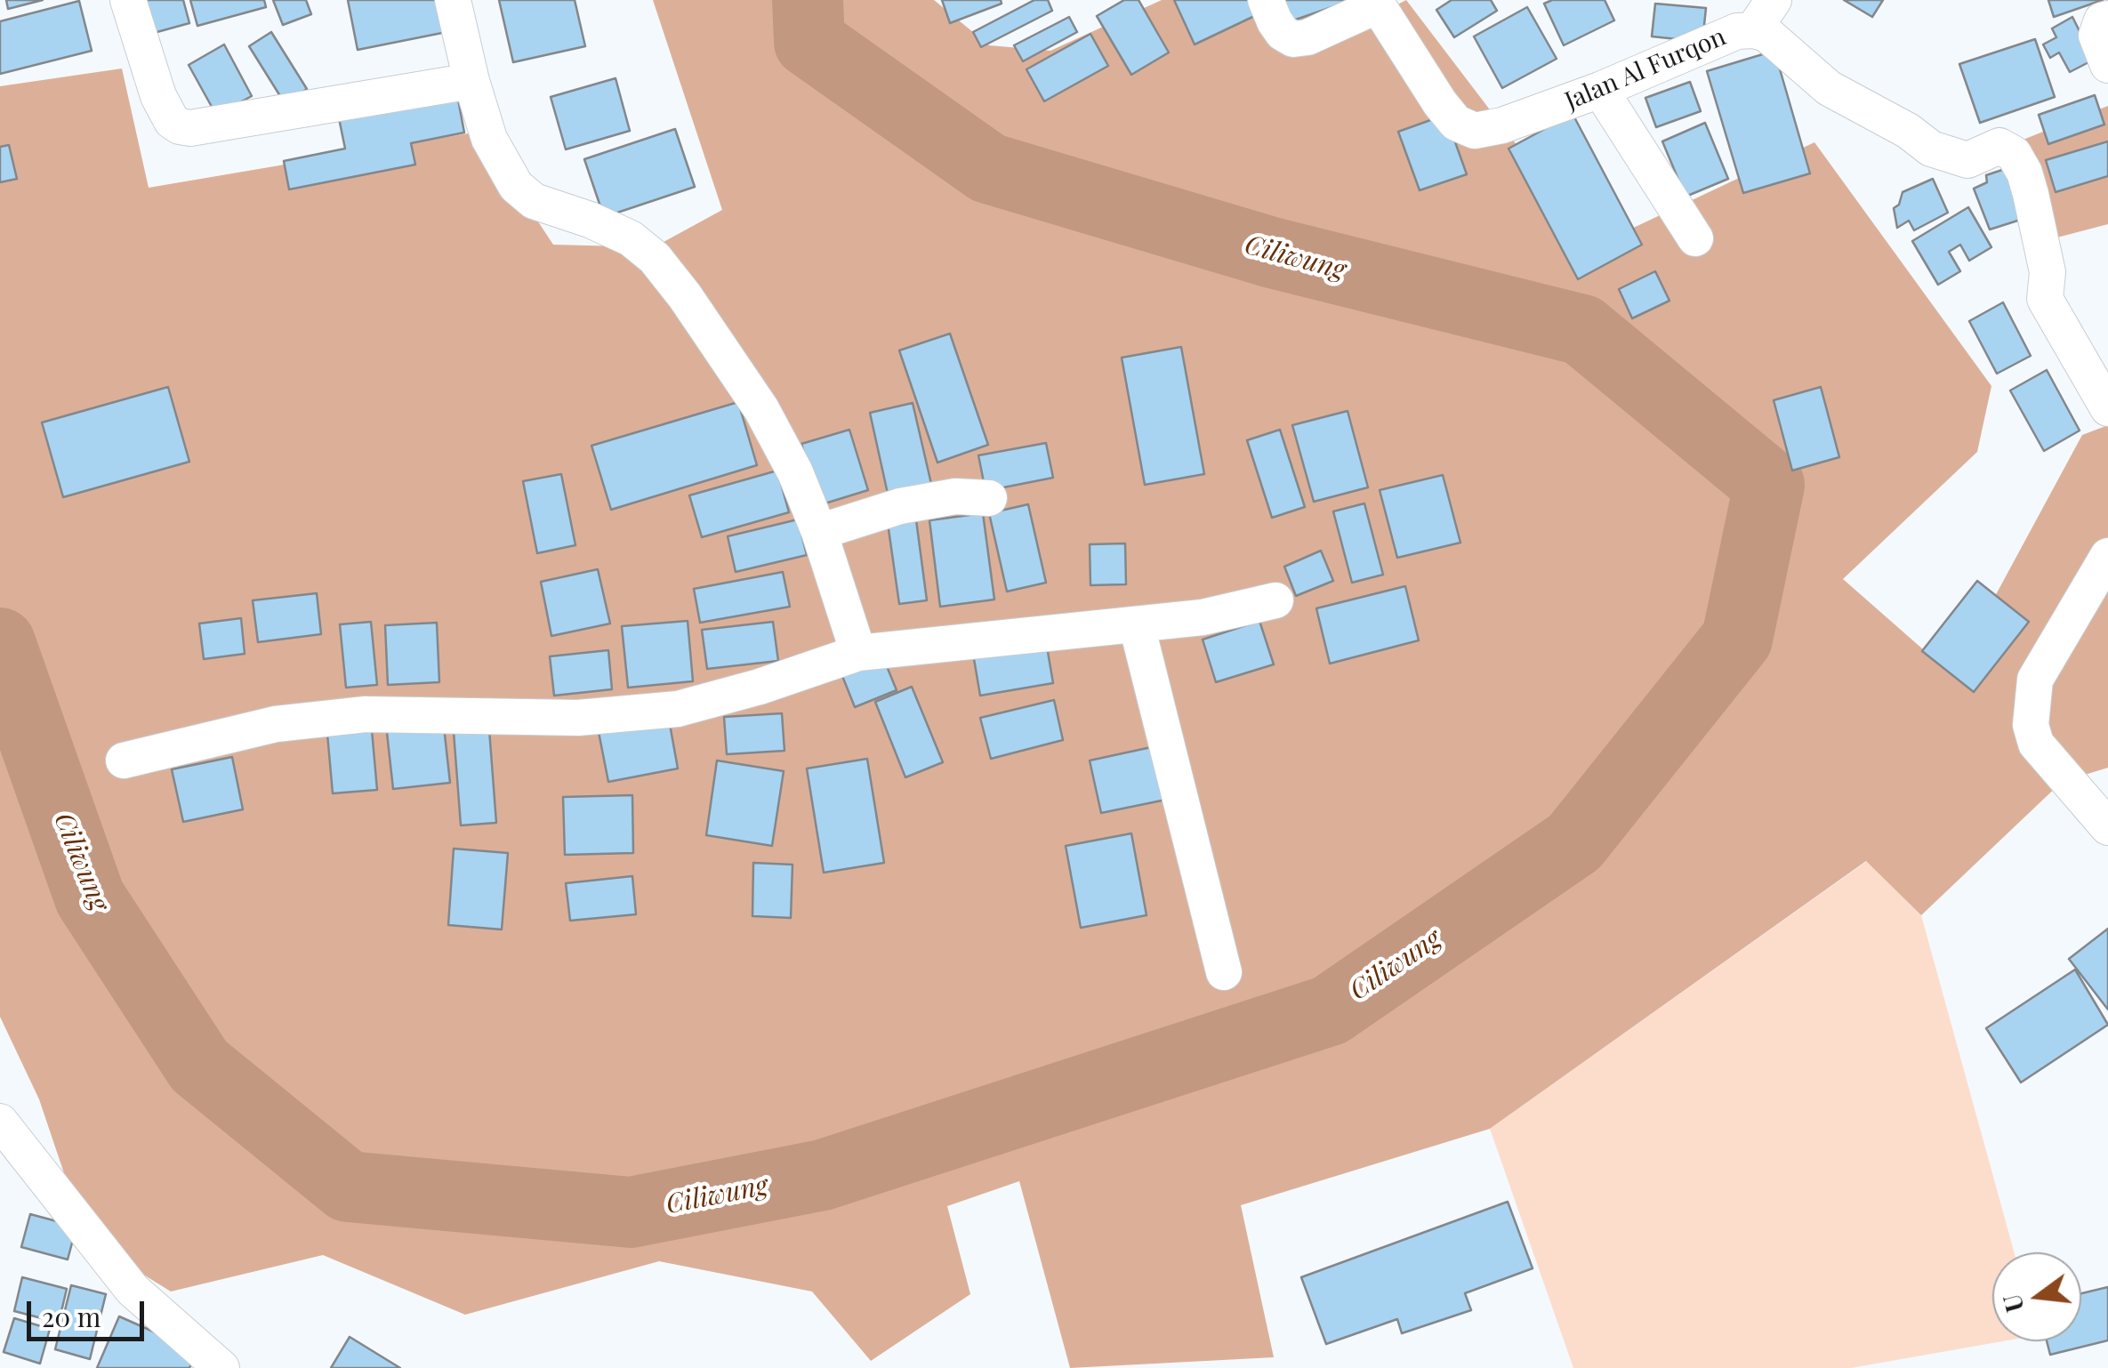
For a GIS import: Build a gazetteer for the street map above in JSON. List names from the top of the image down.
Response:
{
  "streets": {
    "street": ["Jalan Al Furqon"]
  },
  "water": ["Ciliwung"],
  "scale_bar": "20 m",
  "north": "left"
}
